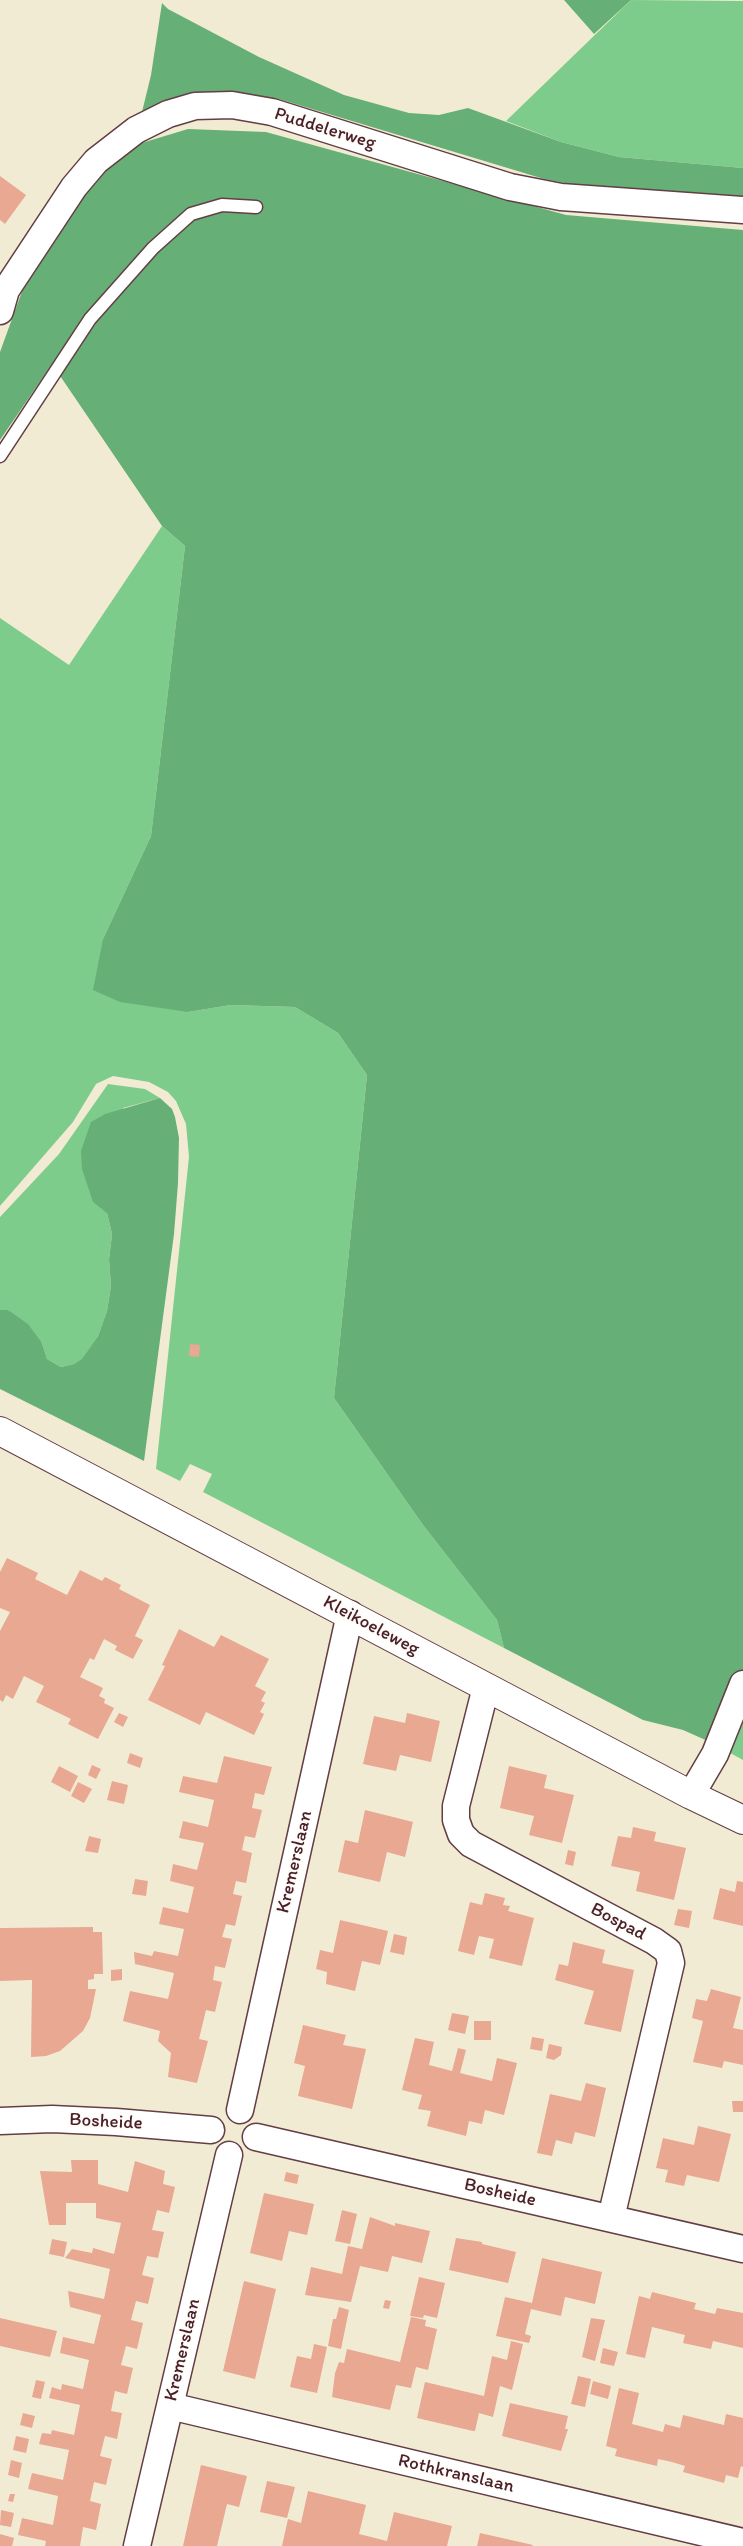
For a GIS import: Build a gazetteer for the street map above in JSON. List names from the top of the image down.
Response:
{
  "streets": {
    "street": [
      "Puddelerweg",
      "Kleikoeleweg",
      "Kremerslaan",
      "Bospad",
      "Bosheide",
      "Rothkranslaan"
    ]
  },
  "crossings": [
    ["Kleikoeleweg", "Kremerslaan"],
    ["Kleikoeleweg", "Bospad"],
    ["Kremerslaan", "Bosheide"],
    ["Kremerslaan", "Rothkranslaan"],
    ["Bospad", "Bosheide"]
  ]
}
